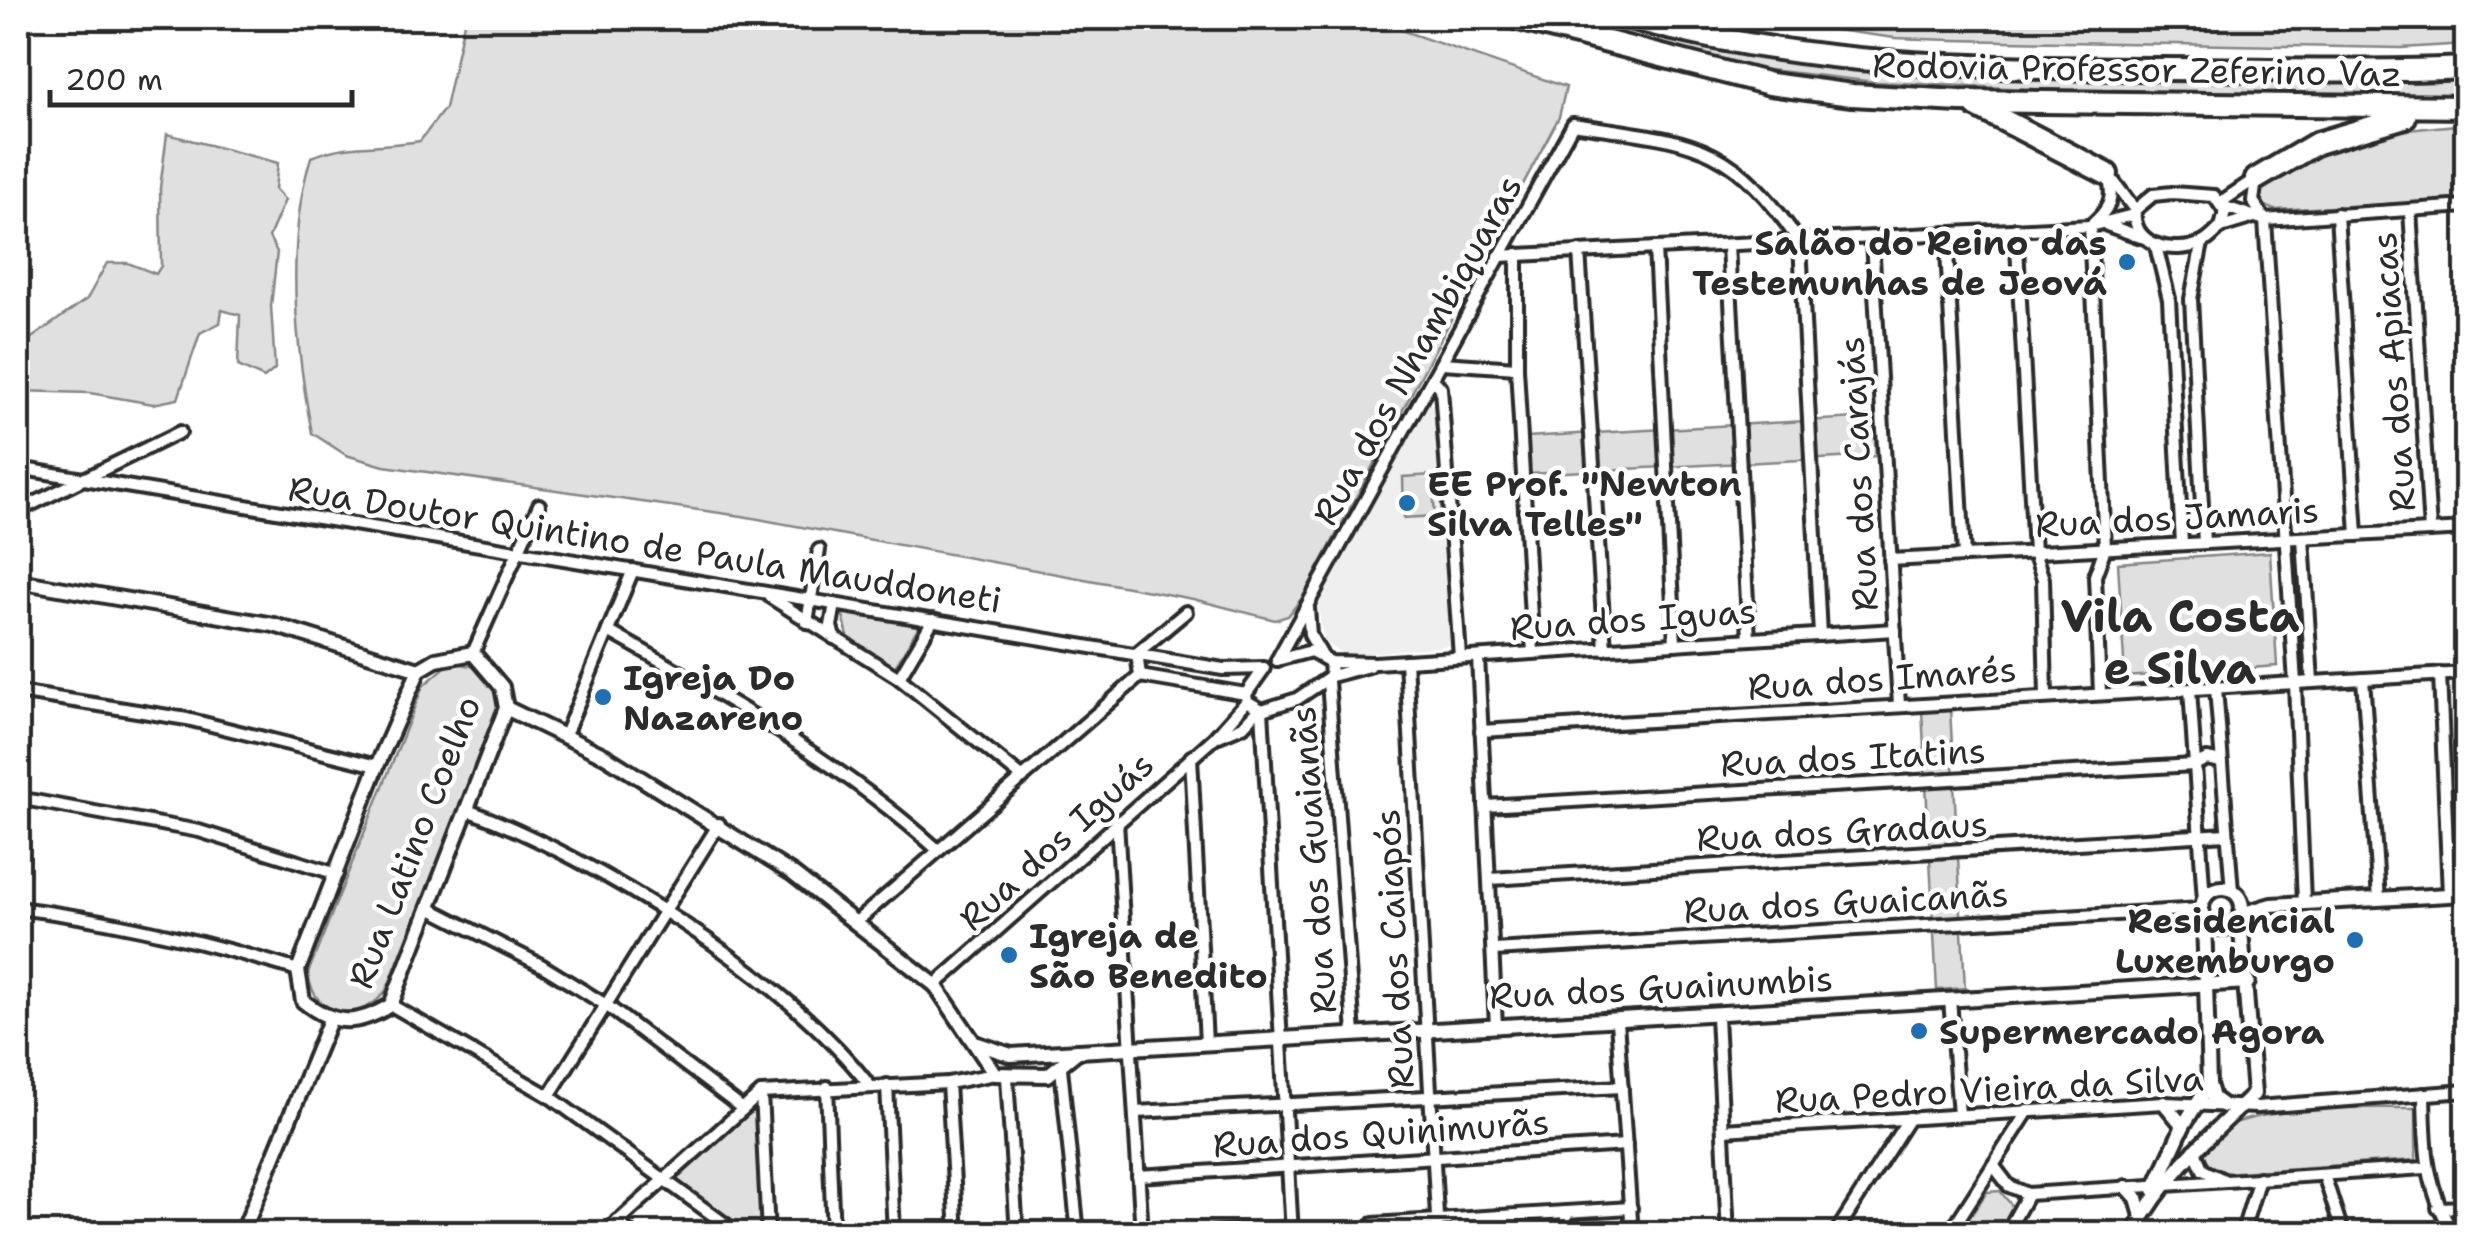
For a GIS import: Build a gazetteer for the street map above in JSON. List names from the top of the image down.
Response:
{
  "streets": {
    "highway": ["Rodovia Professor Zeferino Vaz"],
    "street": [
      "Rua dos Nhambiquaras",
      "Rua dos Apiacas",
      "Rua dos Carajás",
      "Rua dos Jamaris",
      "Rua Doutor Quintino de Paula Mauddoneti",
      "Rua dos Iguas",
      "Rua dos Imarés",
      "Rua dos Itatins",
      "Rua dos Gradaus",
      "Rua dos Iguás",
      "Rua Latino Coelho",
      "Rua dos Guaianãs",
      "Rua dos Guaicanãs",
      "Rua dos Caiapós",
      "Rua dos Guainumbis",
      "Rua Pedro Vieira da Silva",
      "Rua dos Quinimurãs"
    ]
  },
  "crossings": [
    ["Rua dos Nhambiquaras", "Rua dos Iguas"],
    ["Rua dos Apiacas", "Rua dos Jamaris"],
    ["Rua dos Carajás", "Rua dos Jamaris"],
    ["Rua dos Carajás", "Rua dos Iguas"],
    ["Rua dos Carajás", "Rua dos Imarés"],
    ["Rua Doutor Quintino de Paula Mauddoneti", "Rua dos Iguas"],
    ["Rua Doutor Quintino de Paula Mauddoneti", "Rua Latino Coelho"],
    ["Rua dos Iguas", "Rua dos Iguás"],
    ["Rua dos Iguas", "Rua dos Guaianãs"],
    ["Rua dos Iguas", "Rua dos Caiapós"],
    ["Rua dos Guaianãs", "Rua dos Guainumbis"],
    ["Rua dos Caiapós", "Rua dos Guainumbis"],
    ["Rua dos Caiapós", "Rua dos Quinimurãs"]
  ],
  "districts": ["Vila Costa e Silva"],
  "places": [
    "Salão do Reino das Testemunhas de Jeová",
    "EE Prof. \"Newton Silva Telles\"",
    "Igreja Do Nazareno",
    "Residencial Luxemburgo",
    "Igreja de São Benedito",
    "Supermercado Agora"
  ],
  "scale_bar": "200 m"
}
